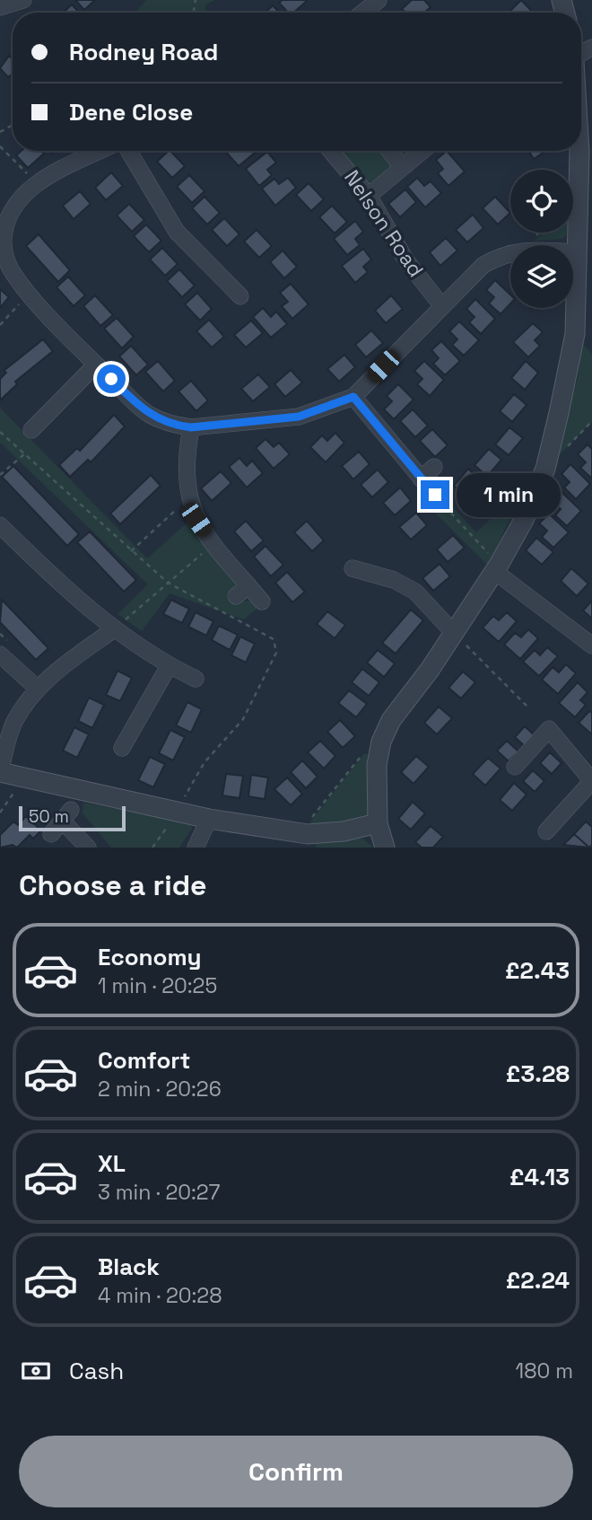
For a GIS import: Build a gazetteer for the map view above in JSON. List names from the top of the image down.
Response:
{
  "streets": {
    "street": ["Nelson Road"]
  },
  "scale_bar": "50 m",
  "page": {
    "banner": ["Rodney Road", "Dene Close"],
    "bubble": "1 min",
    "scale": "50 m",
    "heading": "Choose a ride",
    "list": [
      {
        "name": "Economy",
        "note": "1 min · 20:25",
        "value": "£2.43"
      },
      {
        "name": "Comfort",
        "note": "2 min · 20:26",
        "value": "£3.28"
      },
      {
        "name": "XL",
        "note": "3 min · 20:27",
        "value": "£4.13"
      },
      {
        "name": "Black",
        "note": "4 min · 20:28",
        "value": "£2.24"
      }
    ],
    "pay": ["Cash", "180 m"],
    "buttons": "Confirm"
  }
}
